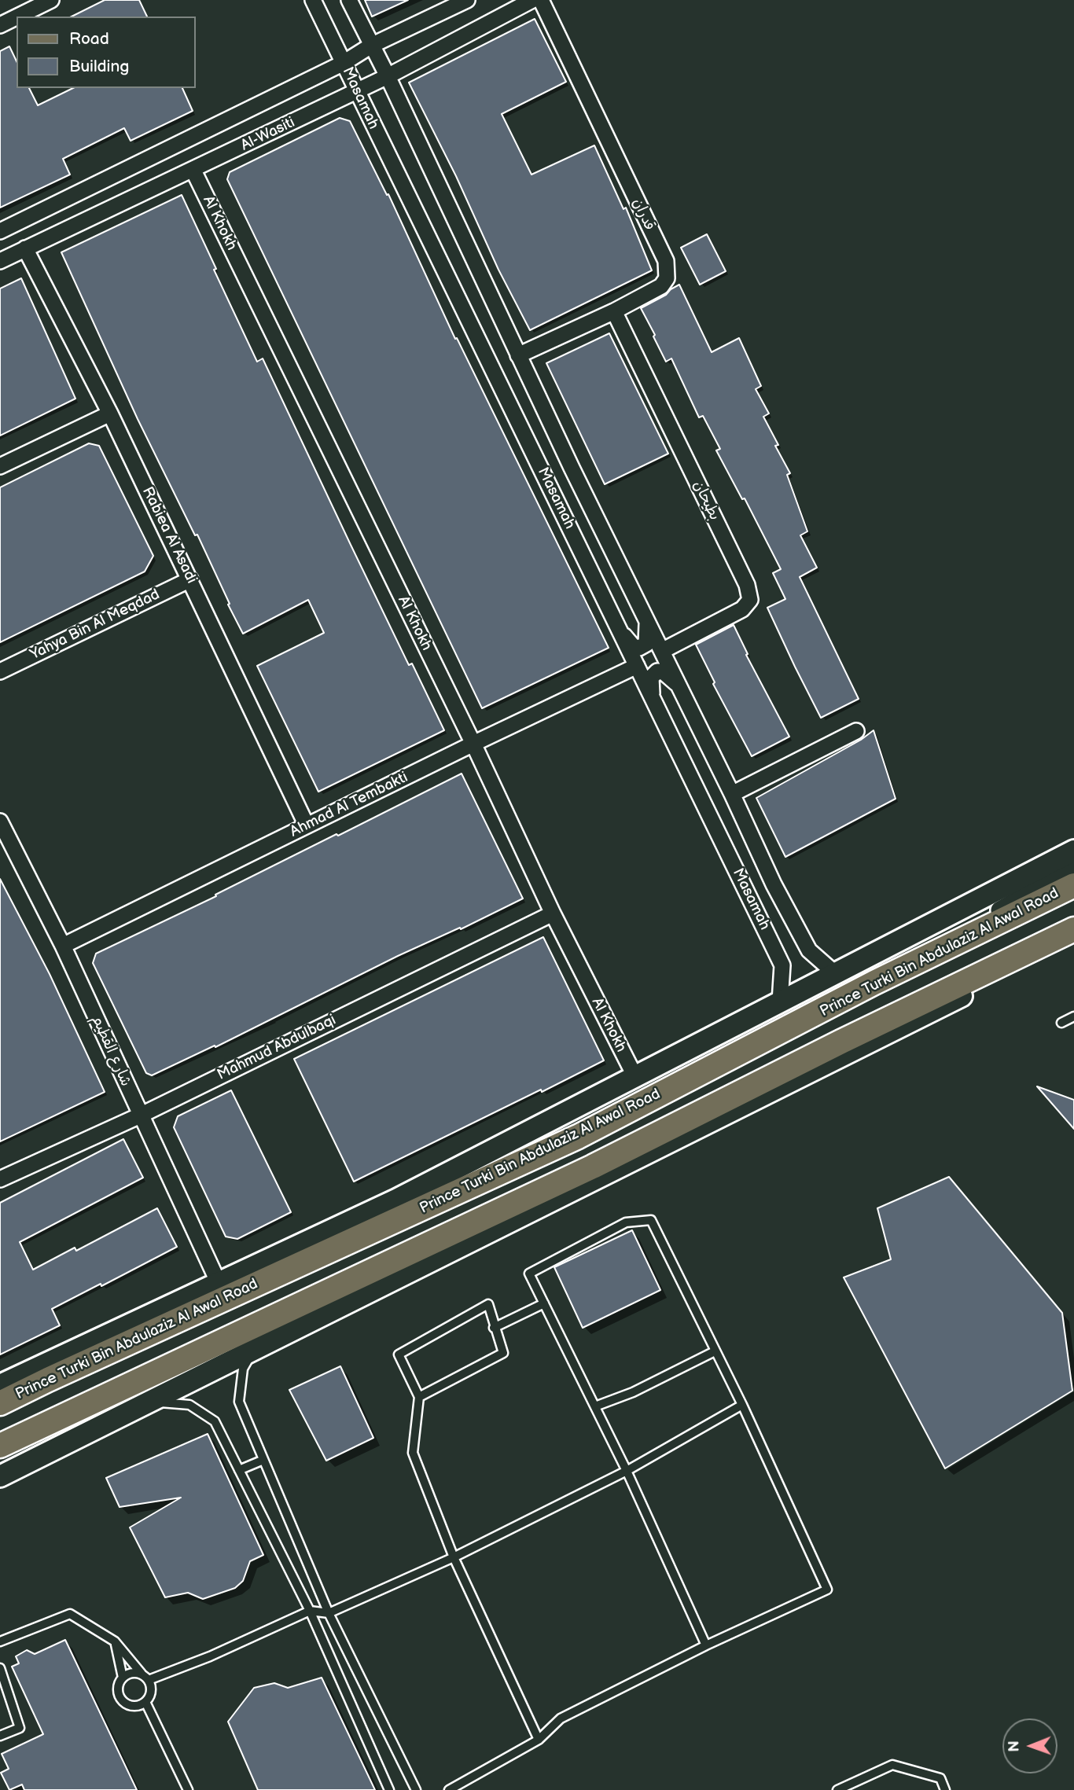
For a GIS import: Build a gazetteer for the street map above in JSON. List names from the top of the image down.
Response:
{
  "streets": {
    "main road": ["Prince Turki Bin Abdulaziz Al Awal Road"],
    "street": [
      "Masamah",
      "Al-Wasiti",
      "قدران",
      "Al Khokh",
      "بطيحان",
      "Rabiea Al Asadi",
      "Yahya Bin Al Meqdad",
      "Ahmad Al Tembakti",
      "Mahmud Abdulbaqi",
      "شارع القطيم"
    ]
  },
  "crossings": [
    ["Masamah", "Al-Wasiti"],
    ["Masamah", "قدران"],
    ["Masamah", "بطيحان"],
    ["Masamah", "Ahmad Al Tembakti"],
    ["Al-Wasiti", "Al Khokh"],
    ["Al-Wasiti", "Rabiea Al Asadi"],
    ["قدران", "بطيحان"],
    ["Al Khokh", "Ahmad Al Tembakti"],
    ["Al Khokh", "Mahmud Abdulbaqi"],
    ["Rabiea Al Asadi", "Yahya Bin Al Meqdad"],
    ["Rabiea Al Asadi", "Ahmad Al Tembakti"],
    ["Ahmad Al Tembakti", "شارع القطيم"],
    ["Mahmud Abdulbaqi", "شارع القطيم"]
  ],
  "legend": ["Road", "Building"],
  "north": "left"
}
